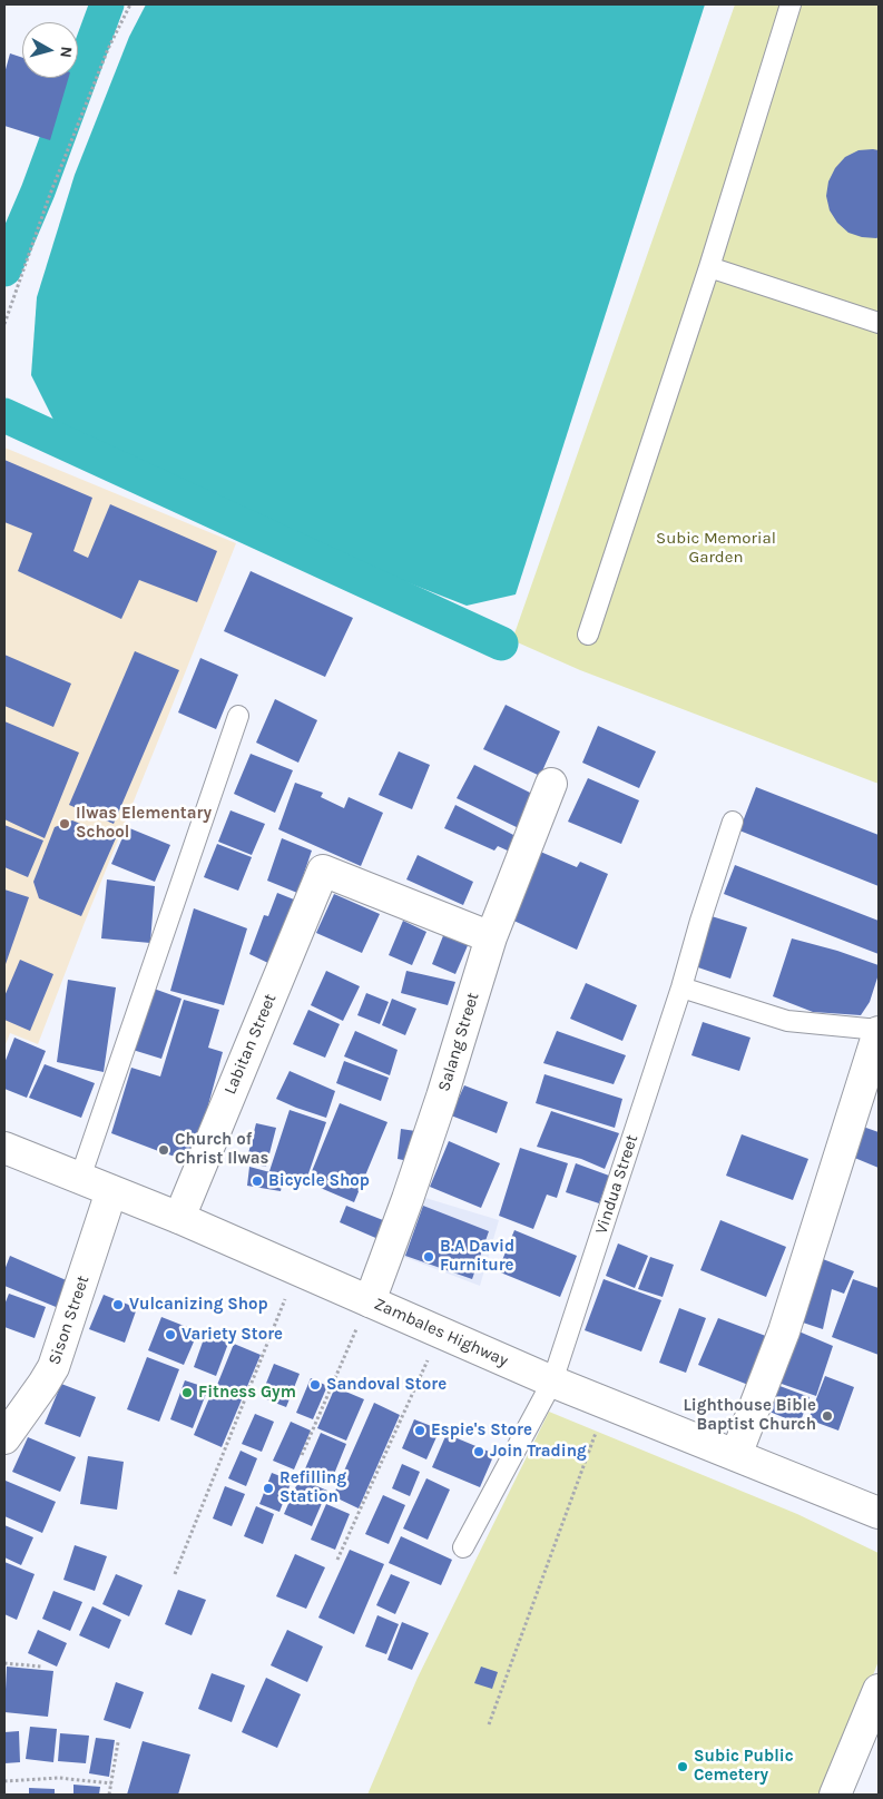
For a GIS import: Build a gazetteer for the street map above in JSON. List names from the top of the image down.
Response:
{
  "streets": {
    "street": [
      "Salang Street",
      "Labitan Street",
      "Sison Street",
      "Zambales Highway"
    ],
    "lane": ["Vindua Street"]
  },
  "crossings": [
    ["Salang Street", "Labitan Street"],
    ["Salang Street", "Zambales Highway"],
    ["Labitan Street", "Zambales Highway"],
    ["Vindua Street", "Zambales Highway"],
    ["Sison Street", "Zambales Highway"]
  ],
  "parks": ["Subic Memorial Garden"],
  "places": [
    "Ilwas Elementary School",
    "Church of Christ Ilwas",
    "Bicycle Shop",
    "B.A David Furniture",
    "Vulcanizing Shop",
    "Variety Store",
    "Sandoval Store",
    "Fitness Gym",
    "Lighthouse Bible Baptist Church",
    "Espie's Store",
    "Join Trading",
    "Refilling Station",
    "Subic Public Cemetery"
  ],
  "north": "right"
}
